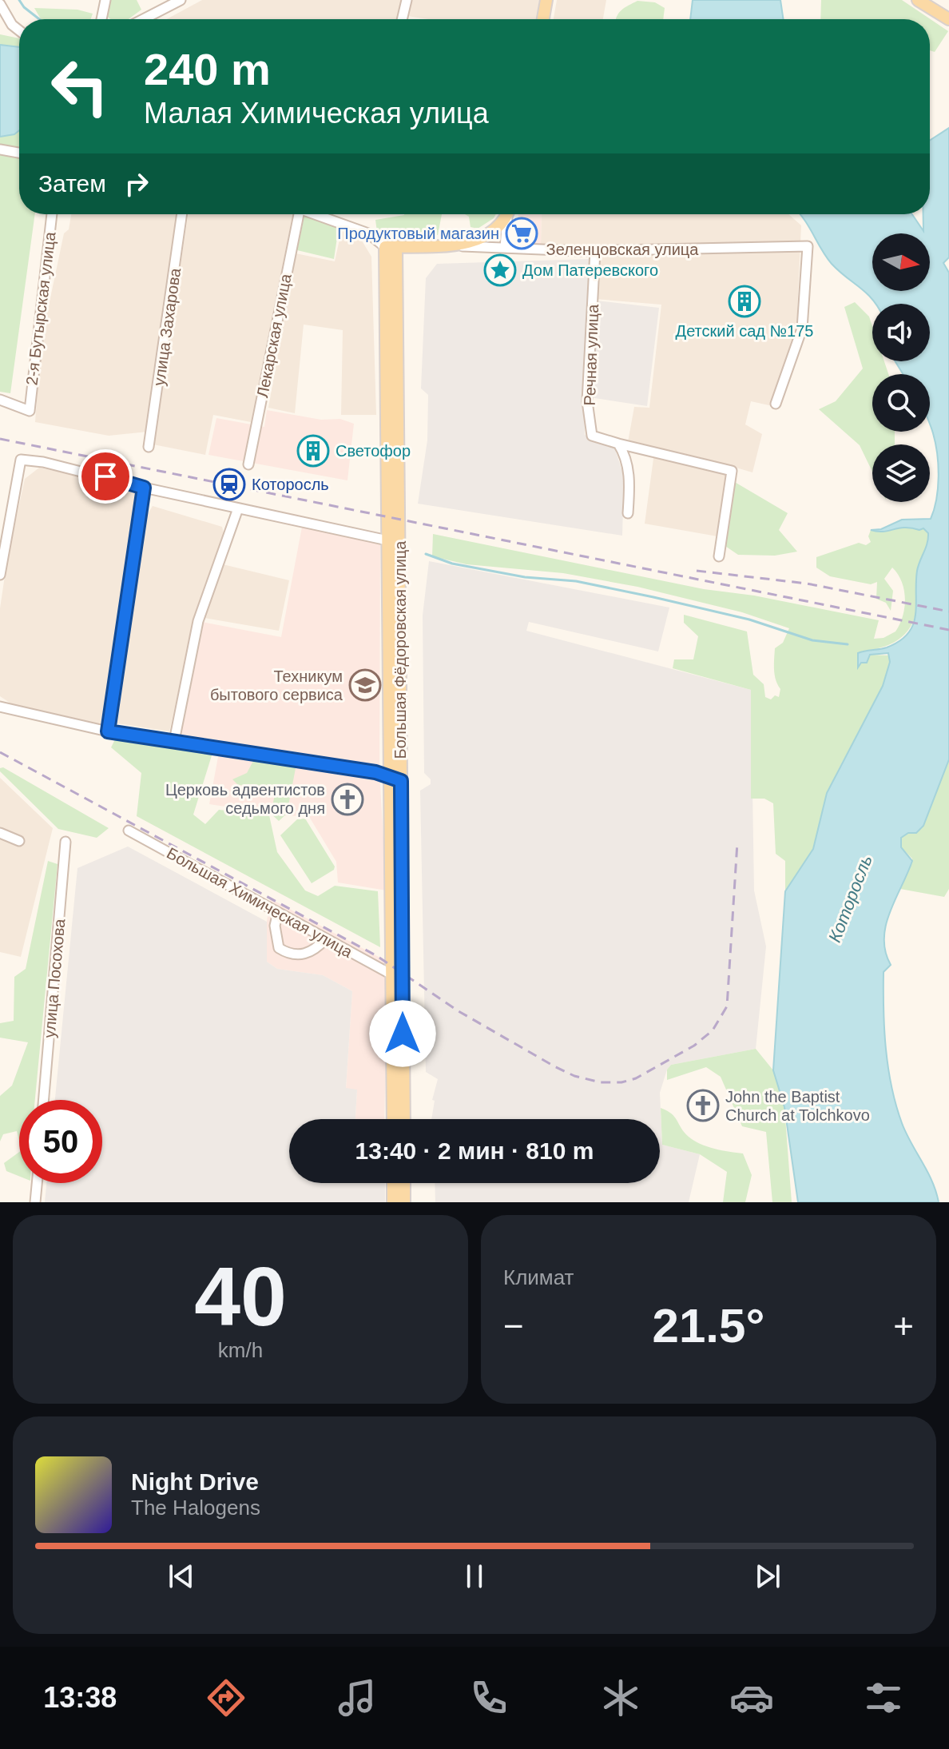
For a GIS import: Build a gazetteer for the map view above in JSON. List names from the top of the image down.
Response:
{
  "streets": {
    "main road": ["Зеленцовская улица", "Большая Фёдоровская улица"],
    "street": [
      "2-я Бутырская улица",
      "улица Захарова",
      "Лекарская улица",
      "Речная улица",
      "Большая Химическая улица",
      "улица Посохова"
    ]
  },
  "crossings": [
    ["Зеленцовская улица", "Речная улица"],
    ["Зеленцовская улица", "Большая Фёдоровская улица"],
    ["Большая Фёдоровская улица", "Большая Химическая улица"]
  ],
  "water": ["Которосль"],
  "places": {
    "supermarket": ["Продуктовый магазин"],
    "place": ["Дом Патеревского"],
    "building": ["Детский сад №175", "Светофор"],
    "station": ["Которосль"],
    "school or university": ["Техникум бытового сервиса"],
    "church": ["Церковь адвентистов седьмого дня", "John the Baptist Church at Tolchkovo"]
  },
  "north": "right",
  "page": {
    "turn": ["240 m", "Малая Химическая улица"],
    "then": "Затем",
    "limit": "50",
    "trip": "13:40 · 2 мин · 810 m",
    "tile": [
      ["40", "km/h"],
      "Климат"
    ],
    "heat": ["−", "21.5°", "+"],
    "song": ["Night Drive", "The Halogens"],
    "tabs": "13:38"
  }
}
